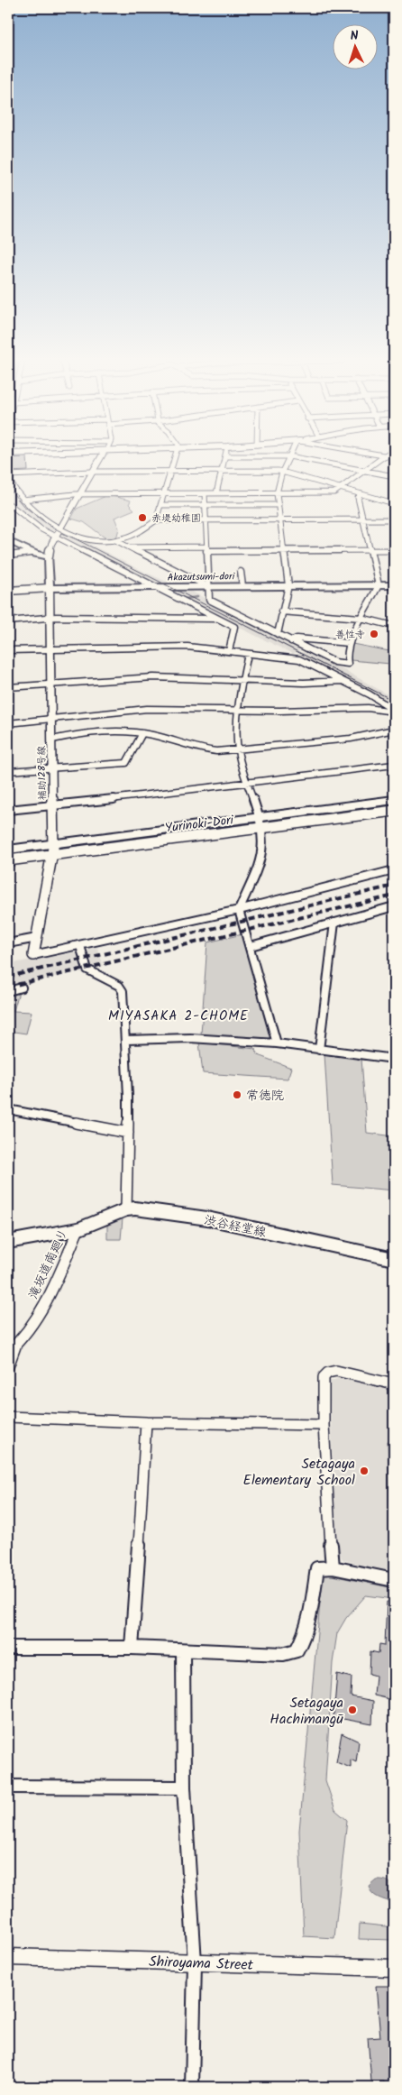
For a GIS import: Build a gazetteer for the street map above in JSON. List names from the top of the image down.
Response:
{
  "streets": {
    "main road": ["Akazutsumi-dori", "渋谷経堂線"],
    "street": [
      "補助128号線",
      "Yurinoki-Dori",
      "滝坂道南廻り",
      "Shiroyama Street"
    ]
  },
  "crossings": [
    ["Akazutsumi-dori", "補助128号線"],
    ["補助128号線", "Yurinoki-Dori"],
    ["渋谷経堂線", "滝坂道南廻り"]
  ],
  "districts": ["MIYASAKA 2-CHOME"],
  "places": [
    "赤堤幼稚園",
    "善性寺",
    "常徳院",
    "Setagaya Elementary School",
    "Setagaya Hachimangū"
  ],
  "north": "top"
}
